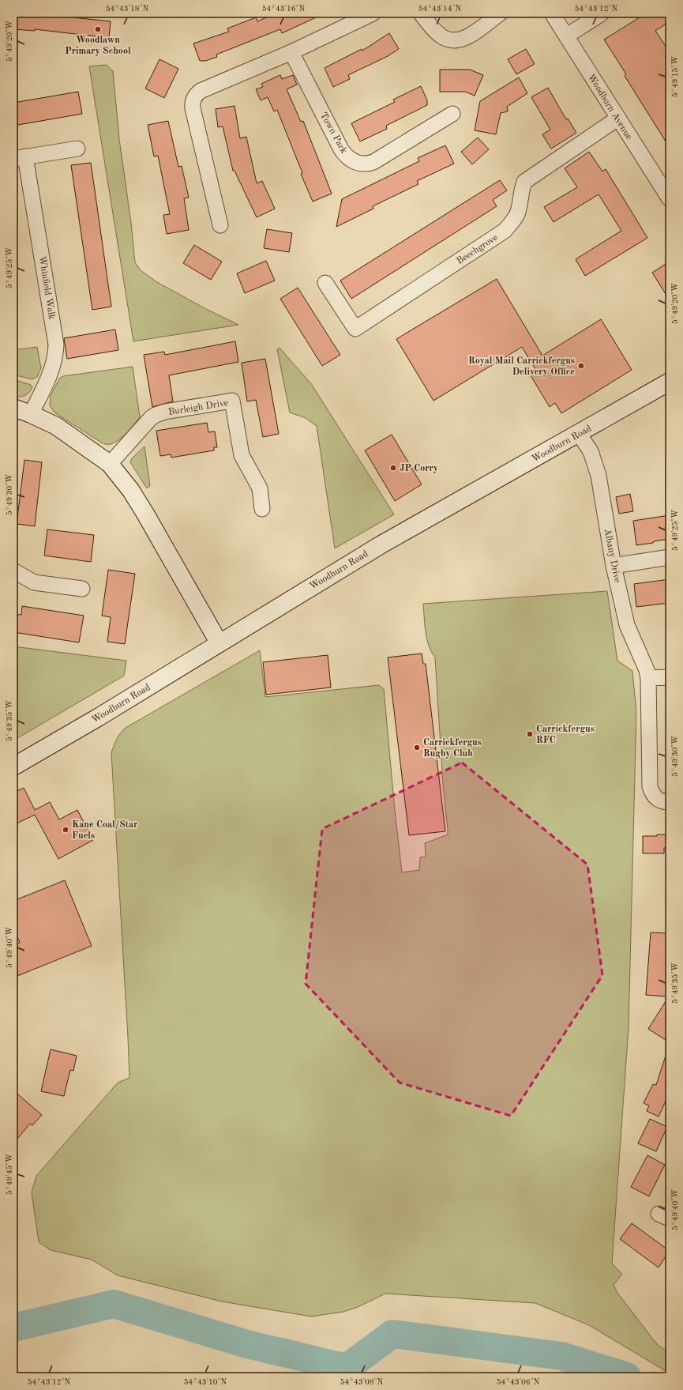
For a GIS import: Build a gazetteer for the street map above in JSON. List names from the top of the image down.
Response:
{
  "streets": {
    "street": [
      "Woodburn Avenue",
      "Town Park",
      "Beechgrove",
      "Whinfield Walk",
      "Burleigh Drive",
      "Woodburn Road",
      "Albany Drive"
    ]
  },
  "crossings": [
    ["Woodburn Avenue", "Beechgrove"],
    ["Woodburn Road", "Albany Drive"]
  ],
  "places": [
    "Woodlawn Primary School",
    "Royal Mail Carrickfergus Delivery Office",
    "JP Corry",
    "Carrickfergus RFC",
    "Carrickfergus Rugby Club",
    "Kane Coal/Star Fuels"
  ],
  "coordinates": [
    "54°43'18\"N",
    "54°43'16\"N",
    "54°43'14\"N",
    "54°43'12\"N",
    "5°49'20\"W",
    "5°49'15\"W",
    "5°49'25\"W",
    "5°49'30\"W",
    "5°49'35\"W",
    "5°49'40\"W",
    "5°49'45\"W",
    "54°43'10\"N",
    "54°43'08\"N",
    "54°43'06\"N"
  ]
}
